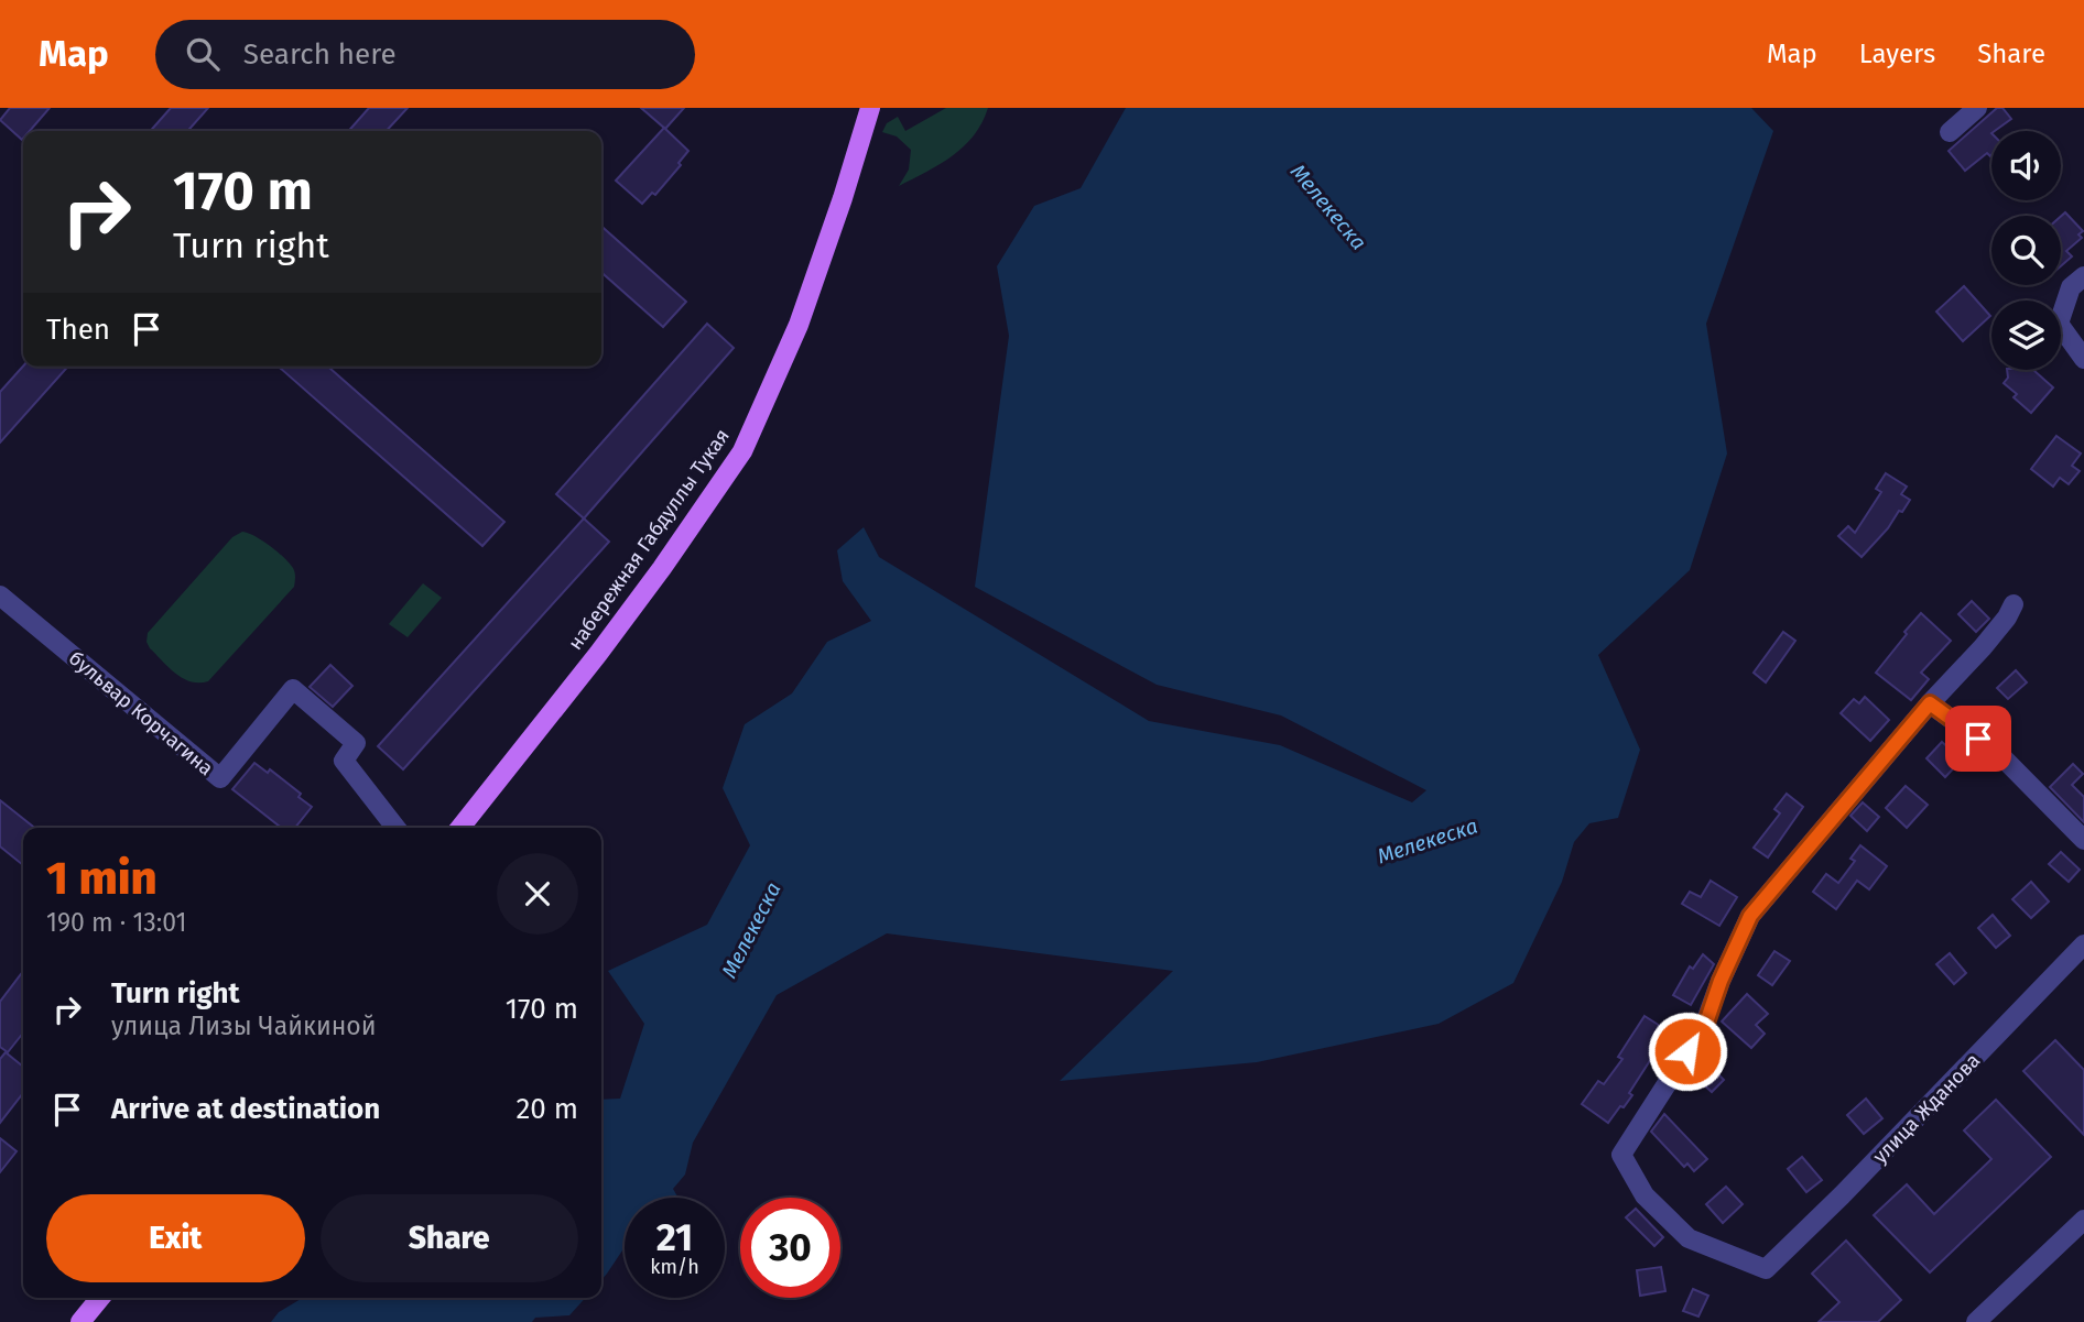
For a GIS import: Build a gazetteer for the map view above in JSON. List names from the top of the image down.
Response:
{
  "streets": {
    "main road": ["набережная Габдуллы Тукая"],
    "street": ["бульвар Корчагина", "улица Жданова"]
  },
  "water": ["Мелекеска"],
  "page": {
    "header": "Map",
    "search": "Search here",
    "nav": ["Map", "Layers", "Share"],
    "turn": ["170 m", "Turn right"],
    "then": "Then",
    "heading": ["1 min", "190 m · 13:01"],
    "list": [
      {
        "name": "Turn right",
        "note": "улица Лизы Чайкиной",
        "value": "170 m"
      },
      {
        "name": "Arrive at destination",
        "value": "20 m"
      }
    ],
    "buttons": ["Exit", "Share"],
    "speed": "21 km/h",
    "limit": "30"
  }
}
